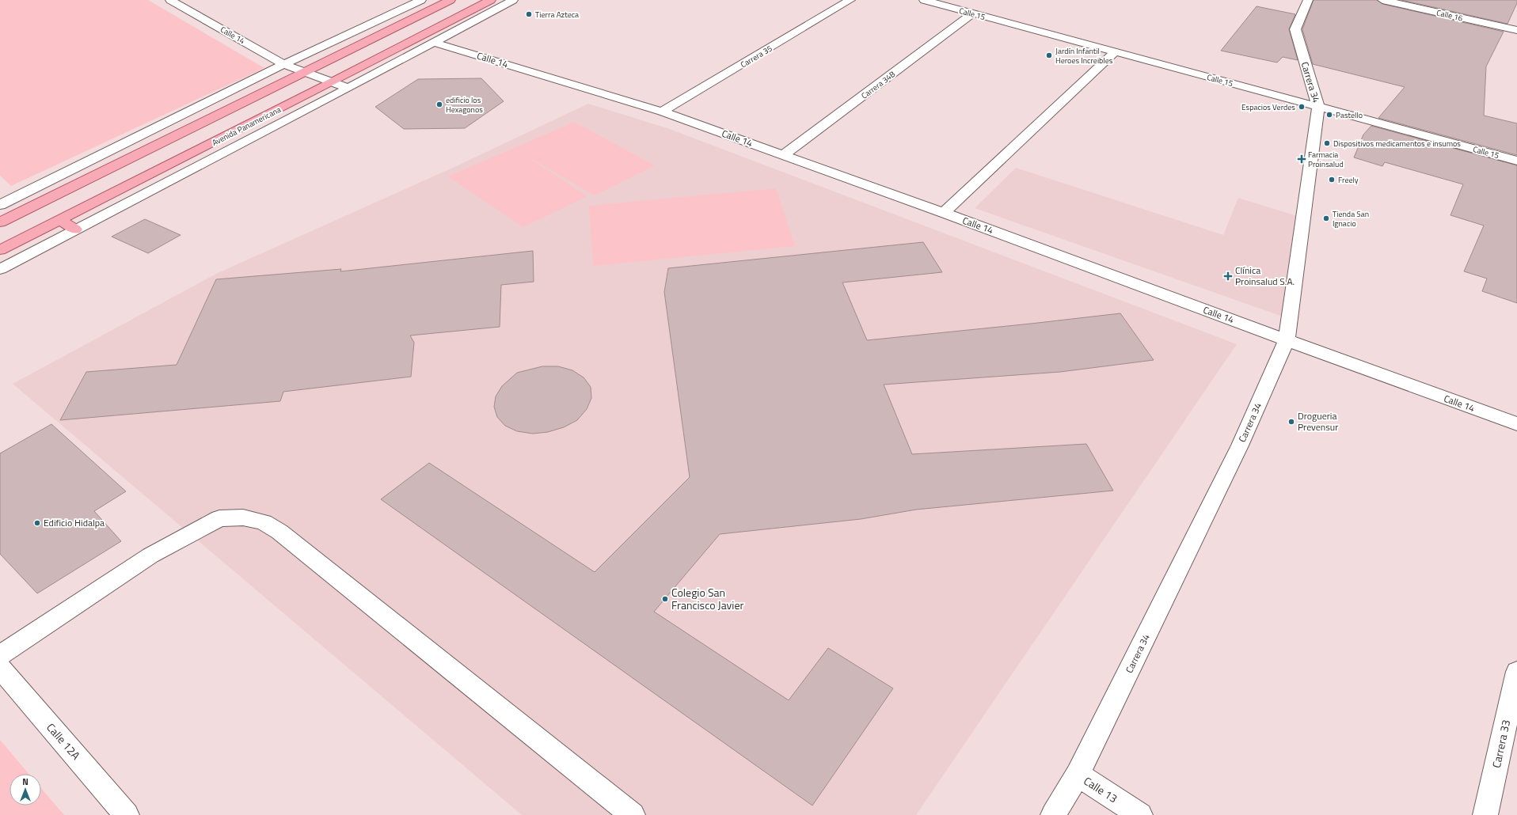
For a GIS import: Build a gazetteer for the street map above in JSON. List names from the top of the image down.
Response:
{
  "streets": {
    "main road": ["Avenida Panamericana"],
    "street": [
      "Calle 15",
      "Calle 16",
      "Calle 14",
      "Carrera 35",
      "Carrera 34",
      "Carrera 34B",
      "Calle 12A",
      "Carrera 33",
      "Calle 13"
    ]
  },
  "crossings": [
    ["Calle 15", "Carrera 34"],
    ["Calle 15", "Carrera 34B"],
    ["Calle 14", "Carrera 35"],
    ["Calle 14", "Carrera 34"],
    ["Calle 14", "Carrera 34B"],
    ["Calle 14", "Avenida Panamericana"],
    ["Carrera 34", "Calle 13"]
  ],
  "places": {
    "other": [
      "Tierra Azteca",
      "Jardín Infantil Heroes Increibles",
      "edificio los Hexagonos",
      "Espacios Verdes",
      "Pastello",
      "Dispositivos medicamentos e insumos",
      "Freely",
      "Tienda San Ignacio",
      "Drogueria Prevensur",
      "Edificio Hidalpa",
      "Colegio San Francisco Javier"
    ],
    "health": ["Farmacia Proinsalud", "Clínica Proinsalud S.A."]
  },
  "north": "top"
}
